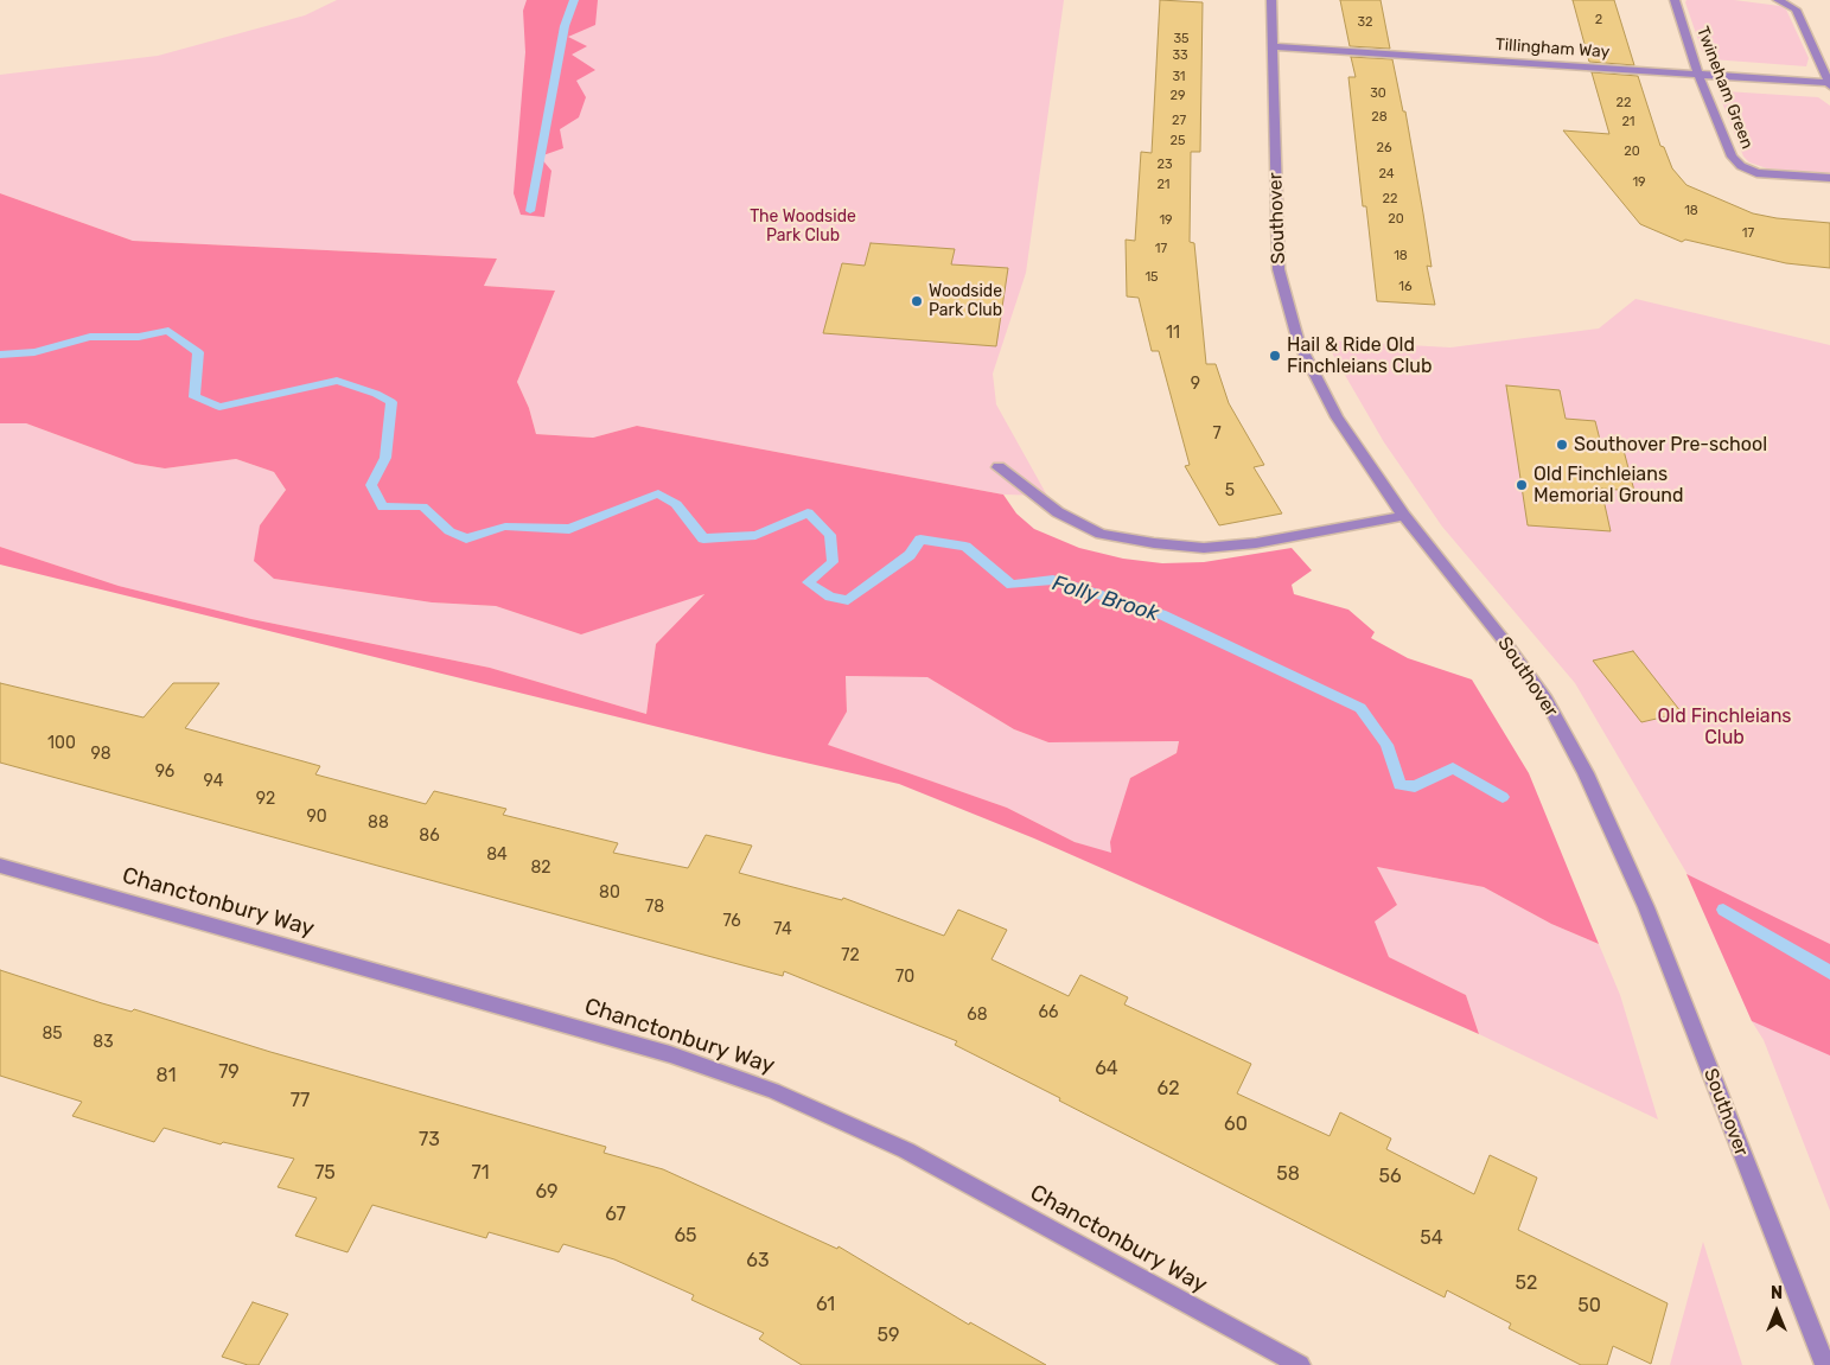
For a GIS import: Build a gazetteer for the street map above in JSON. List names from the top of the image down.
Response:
{
  "streets": {
    "street": [
      "Tillingham Way",
      "Twineham Green",
      "Southover",
      "Chanctonbury Way"
    ]
  },
  "crossings": [
    ["Tillingham Way", "Twineham Green"],
    ["Tillingham Way", "Southover"]
  ],
  "water": ["Folly Brook"],
  "parks": ["The Woodside Park Club", "Old Finchleians Club"],
  "places": [
    "Woodside Park Club",
    "Hail & Ride Old Finchleians Club",
    "Southover Pre-school",
    "Old Finchleians Memorial Ground"
  ],
  "house_numbers": [
    "2",
    "32",
    "35",
    "33",
    "31",
    "30",
    "29",
    "22",
    "28",
    "27",
    "21",
    "25",
    "26",
    "20",
    "23",
    "24",
    "19",
    "21",
    "22",
    "18",
    "20",
    "19",
    "17",
    "17",
    "18",
    "15",
    "16",
    "11",
    "9",
    "7",
    "5",
    "100",
    "98",
    "96",
    "94",
    "92",
    "90",
    "88",
    "86",
    "84",
    "82",
    "80",
    "78",
    "76",
    "74",
    "72",
    "70",
    "66",
    "68",
    "85",
    "83",
    "64",
    "79",
    "81",
    "62",
    "77",
    "60",
    "73",
    "75",
    "71",
    "58",
    "56",
    "69",
    "67",
    "65",
    "54",
    "63",
    "52",
    "61",
    "50",
    "59"
  ],
  "north": "top"
}
